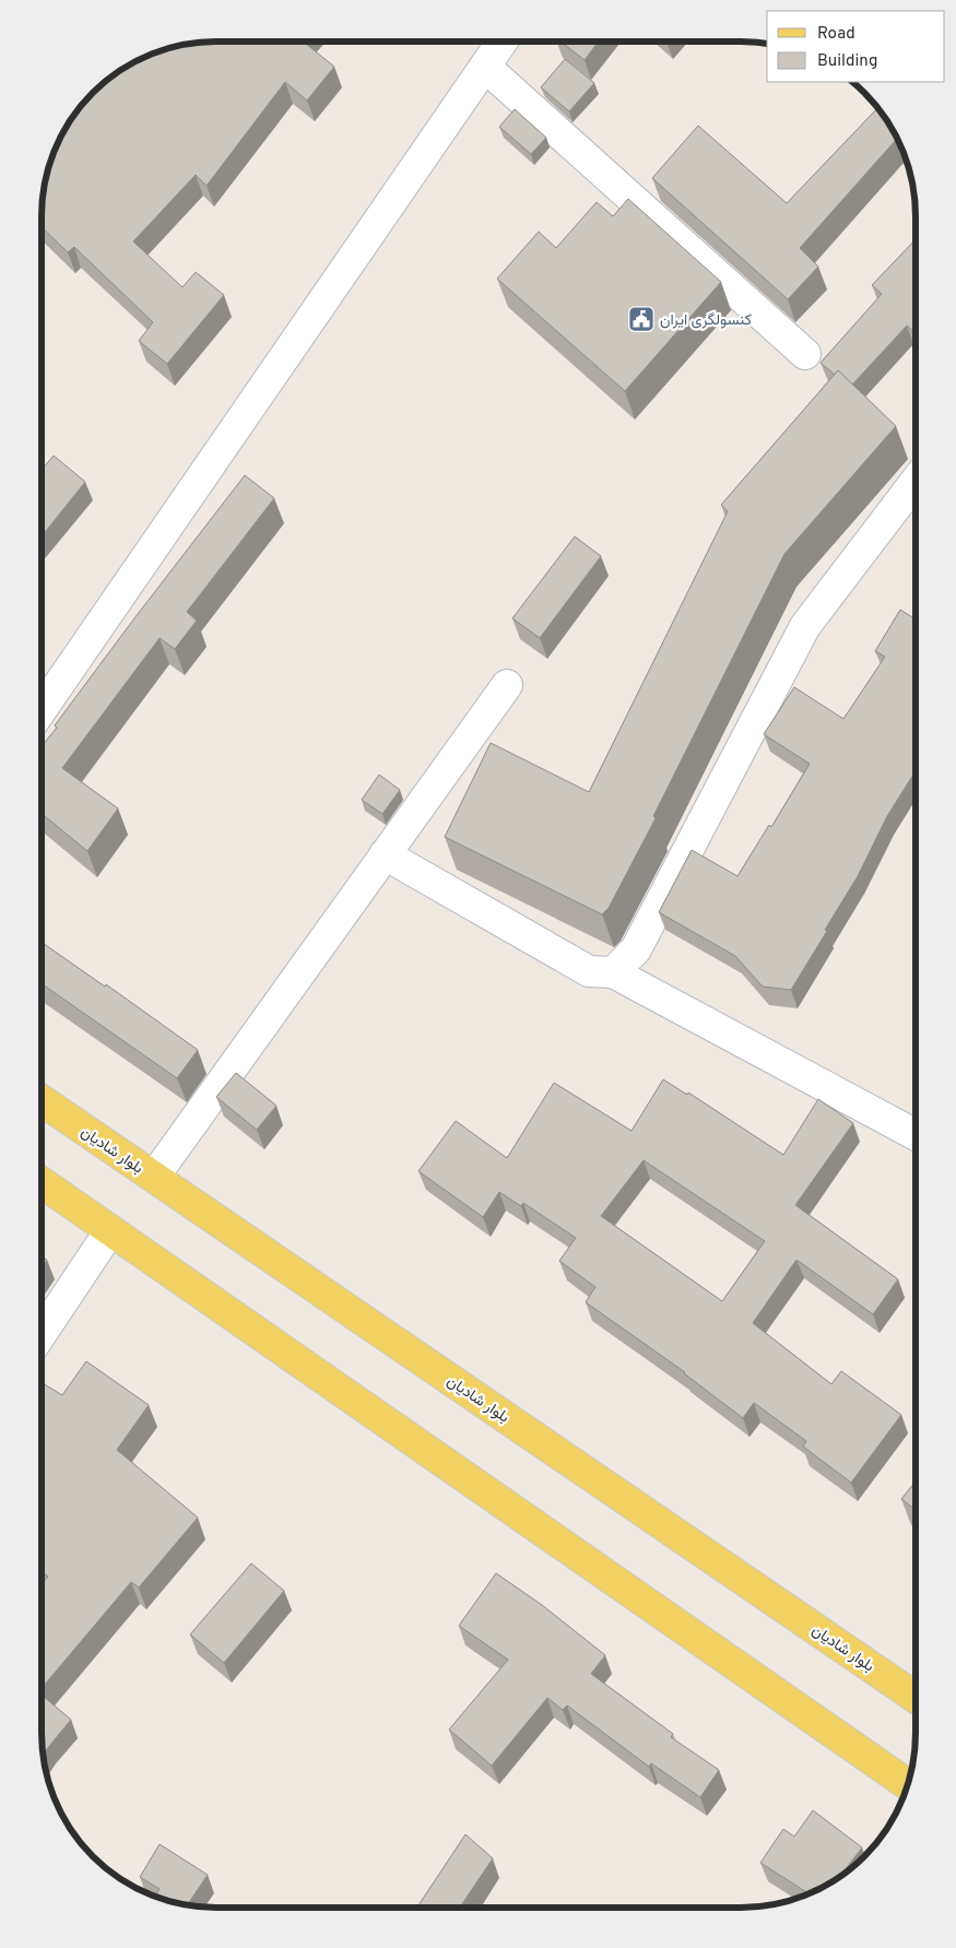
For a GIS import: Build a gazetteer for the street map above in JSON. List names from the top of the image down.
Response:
{
  "streets": {
    "main road": ["بلوار شادیان"]
  },
  "places": {
    "public building": ["کنسولگری ایران"]
  },
  "legend": ["Road", "Building"]
}
